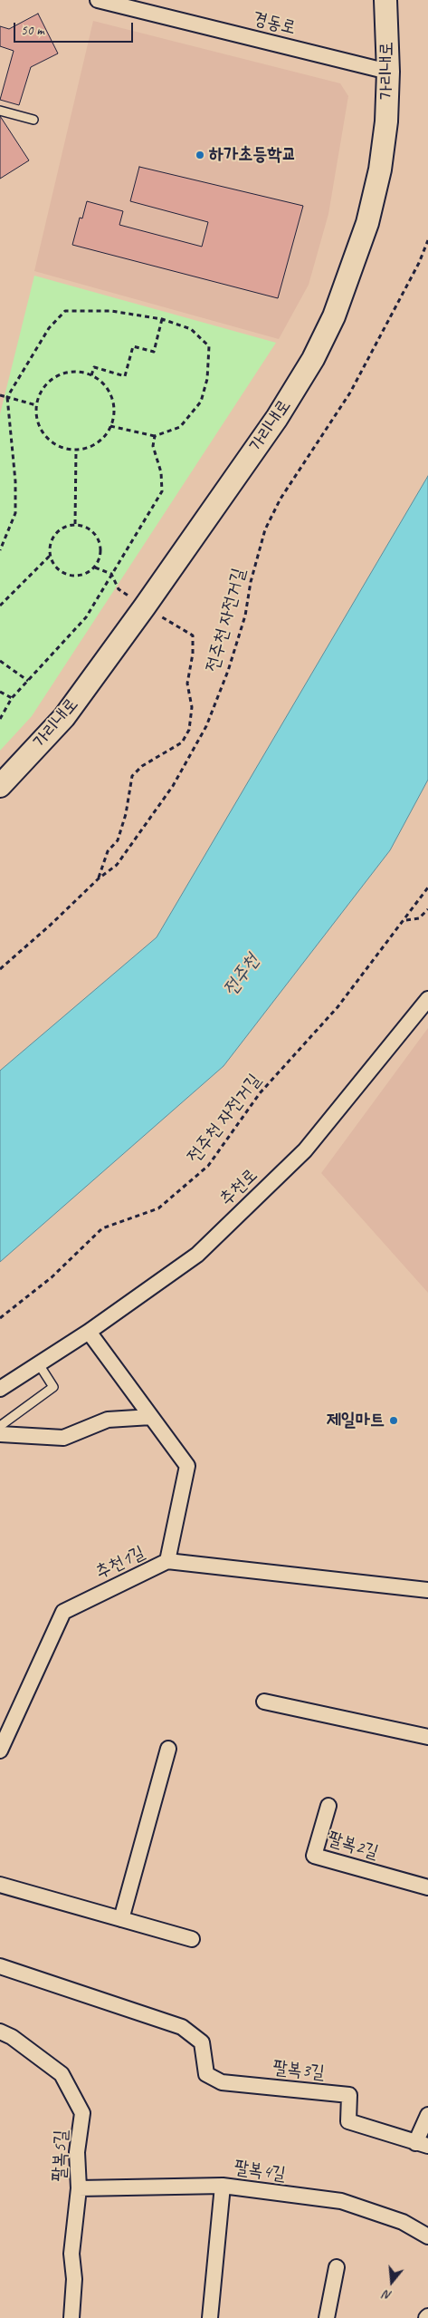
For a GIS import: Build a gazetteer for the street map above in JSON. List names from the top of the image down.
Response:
{
  "streets": {
    "street": [
      "경동로",
      "가리내로",
      "추천로",
      "추천1길",
      "팔복2길",
      "팔복3길",
      "팔복5길",
      "팔복4길"
    ],
    "path": ["전주천 자전거길"]
  },
  "crossings": [
    ["경동로", "가리내로"],
    ["추천로", "추천1길"],
    ["팔복5길", "팔복4길"]
  ],
  "water": ["전주천"],
  "places": ["하가초등학교", "제일마트"],
  "scale_bar": "50 m",
  "north": "bottom"
}
